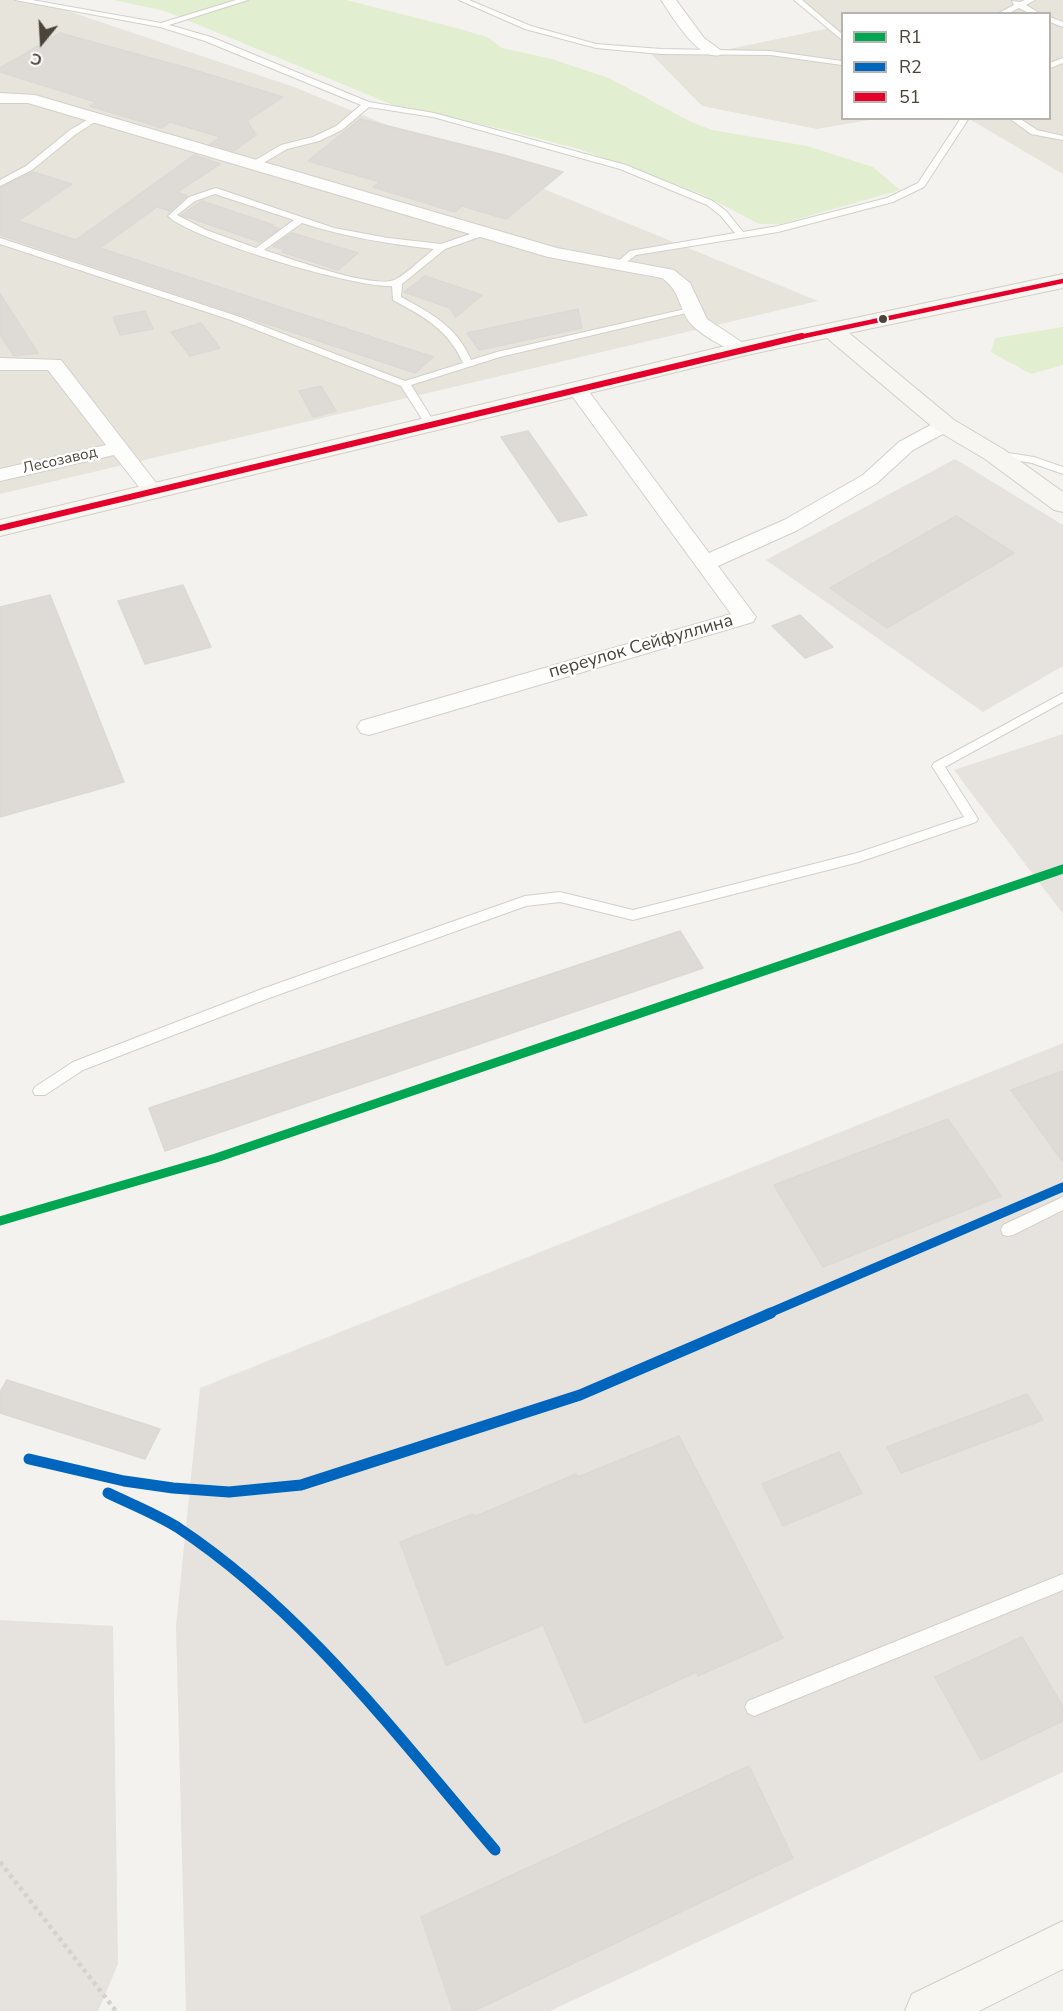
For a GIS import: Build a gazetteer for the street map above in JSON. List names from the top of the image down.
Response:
{
  "streets": {
    "street": ["Лесозавод", "переулок Сейфуллина"]
  },
  "lines": ["transit line 51", "transit line R1", "transit line R2"],
  "legend": ["R1", "R2", "51"],
  "north": "bottom"
}
